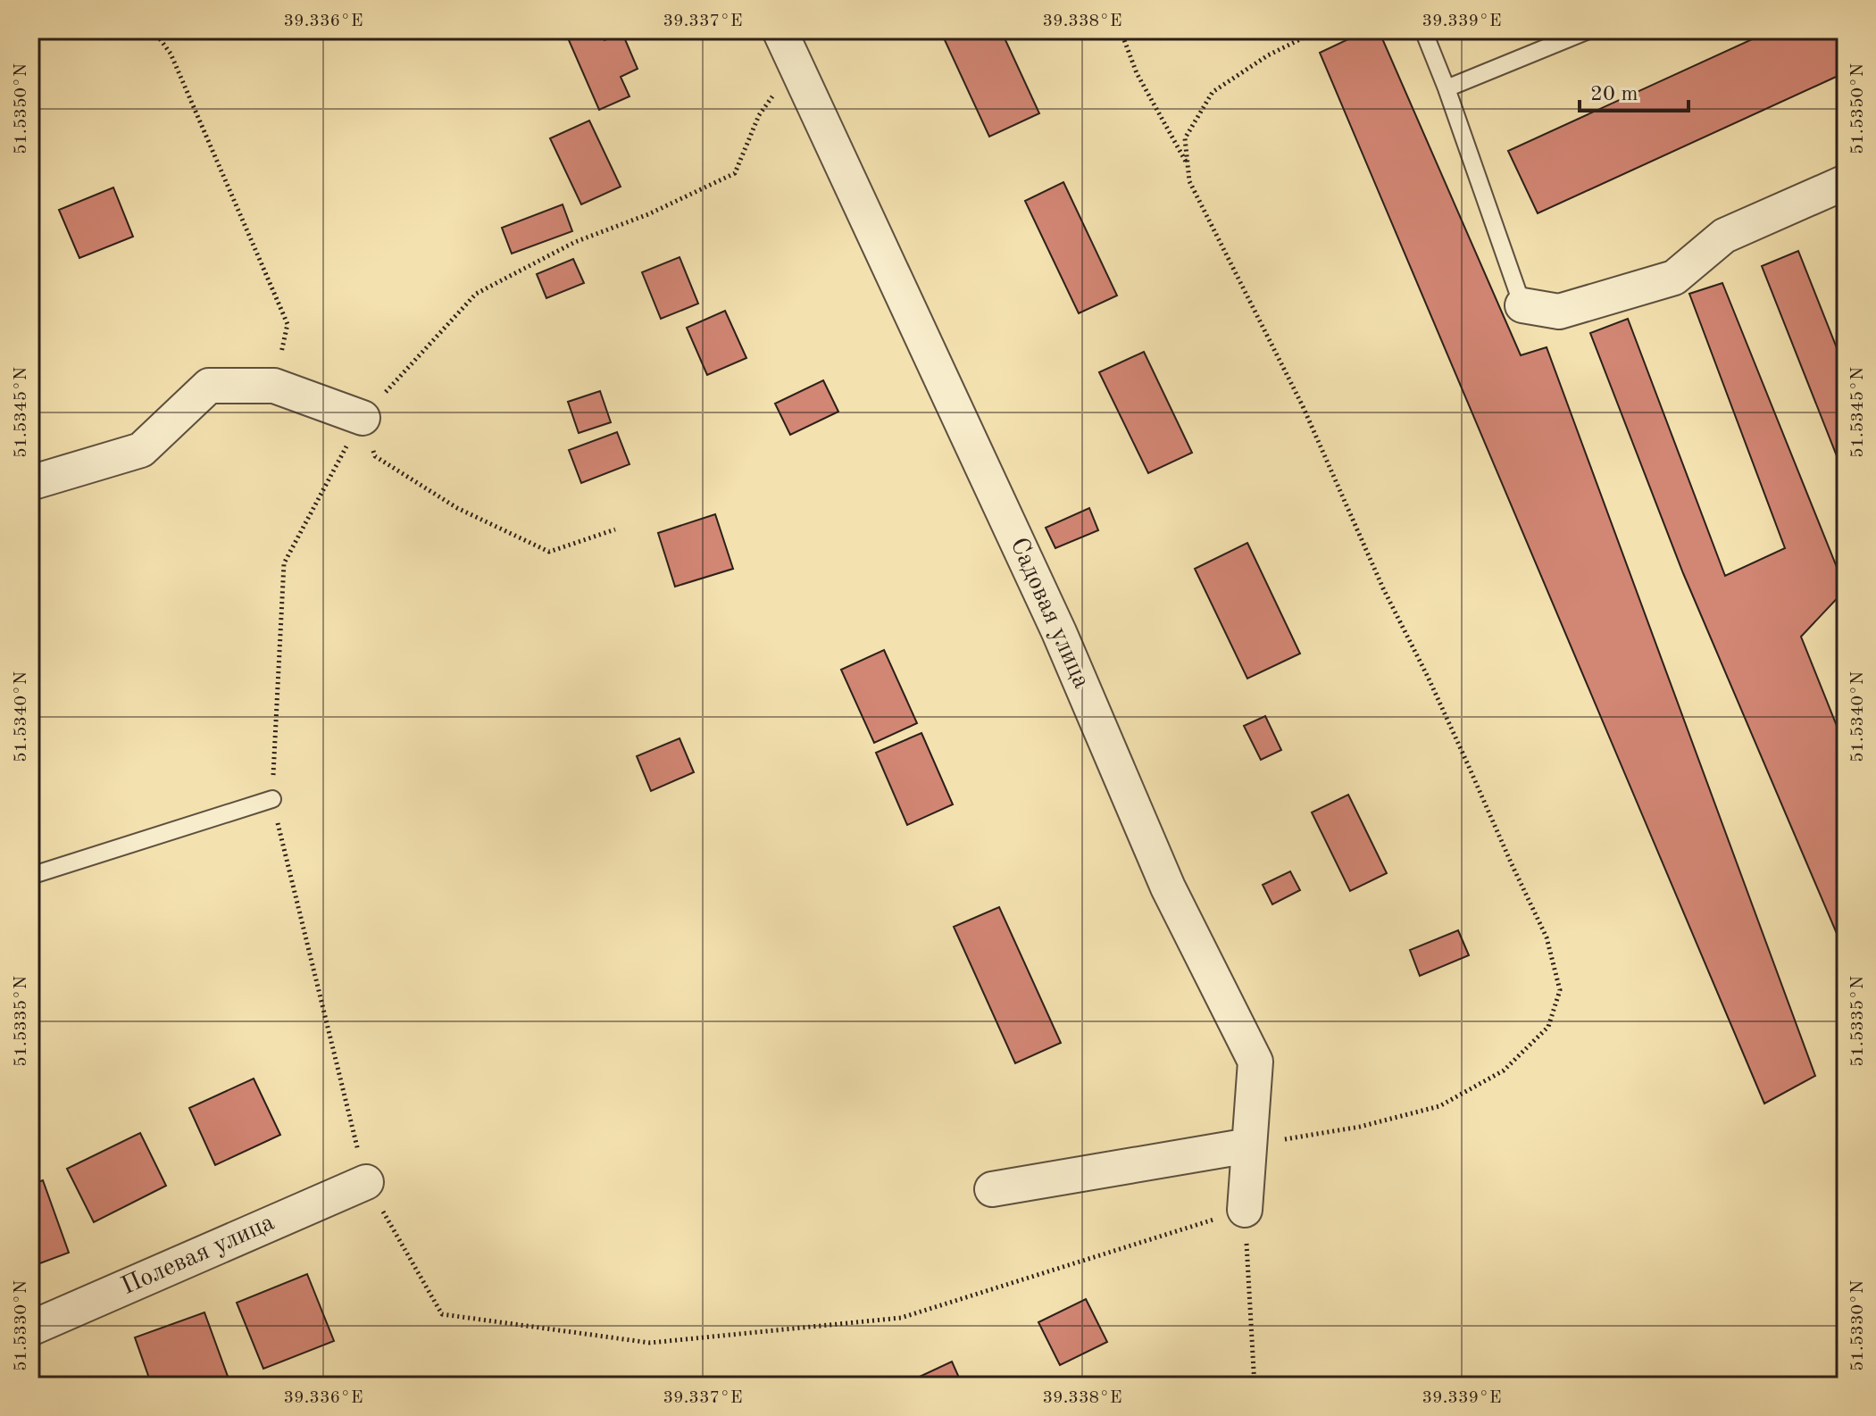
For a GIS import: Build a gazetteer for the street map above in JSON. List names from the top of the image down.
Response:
{
  "streets": {
    "street": ["Садовая улица", "Полевая улица"]
  },
  "scale_bar": "20 m",
  "coordinates": [
    "39.336°E",
    "39.337°E",
    "39.338°E",
    "39.339°E",
    "51.5350°N",
    "51.5345°N",
    "51.5340°N",
    "51.5335°N",
    "51.5330°N"
  ]
}
